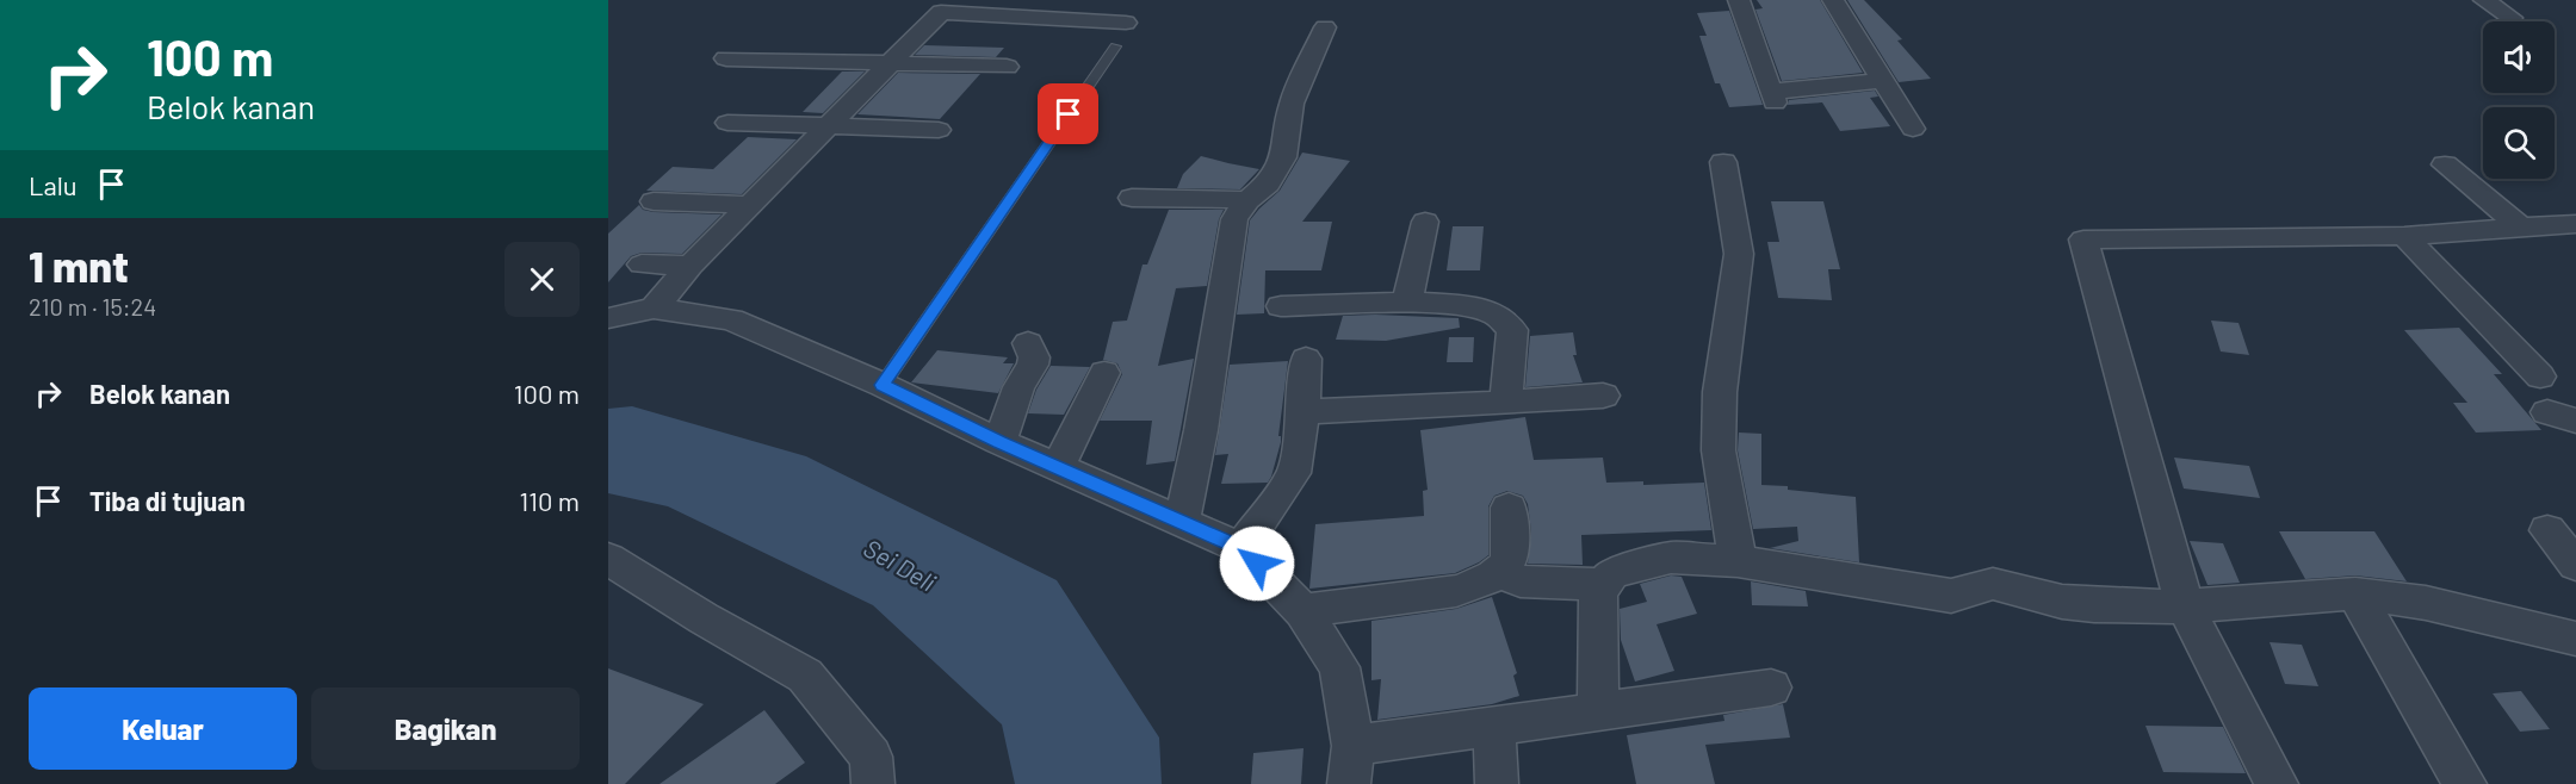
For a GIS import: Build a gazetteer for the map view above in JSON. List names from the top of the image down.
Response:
{
  "water": ["Sei Deli"],
  "page": {
    "turn": ["100 m", "Belok kanan"],
    "then": "Lalu",
    "heading": ["1 mnt", "210 m · 15:24"],
    "list": [
      {
        "name": "Belok kanan",
        "value": "100 m"
      },
      {
        "name": "Tiba di tujuan",
        "value": "110 m"
      }
    ],
    "buttons": ["Keluar", "Bagikan"]
  }
}
